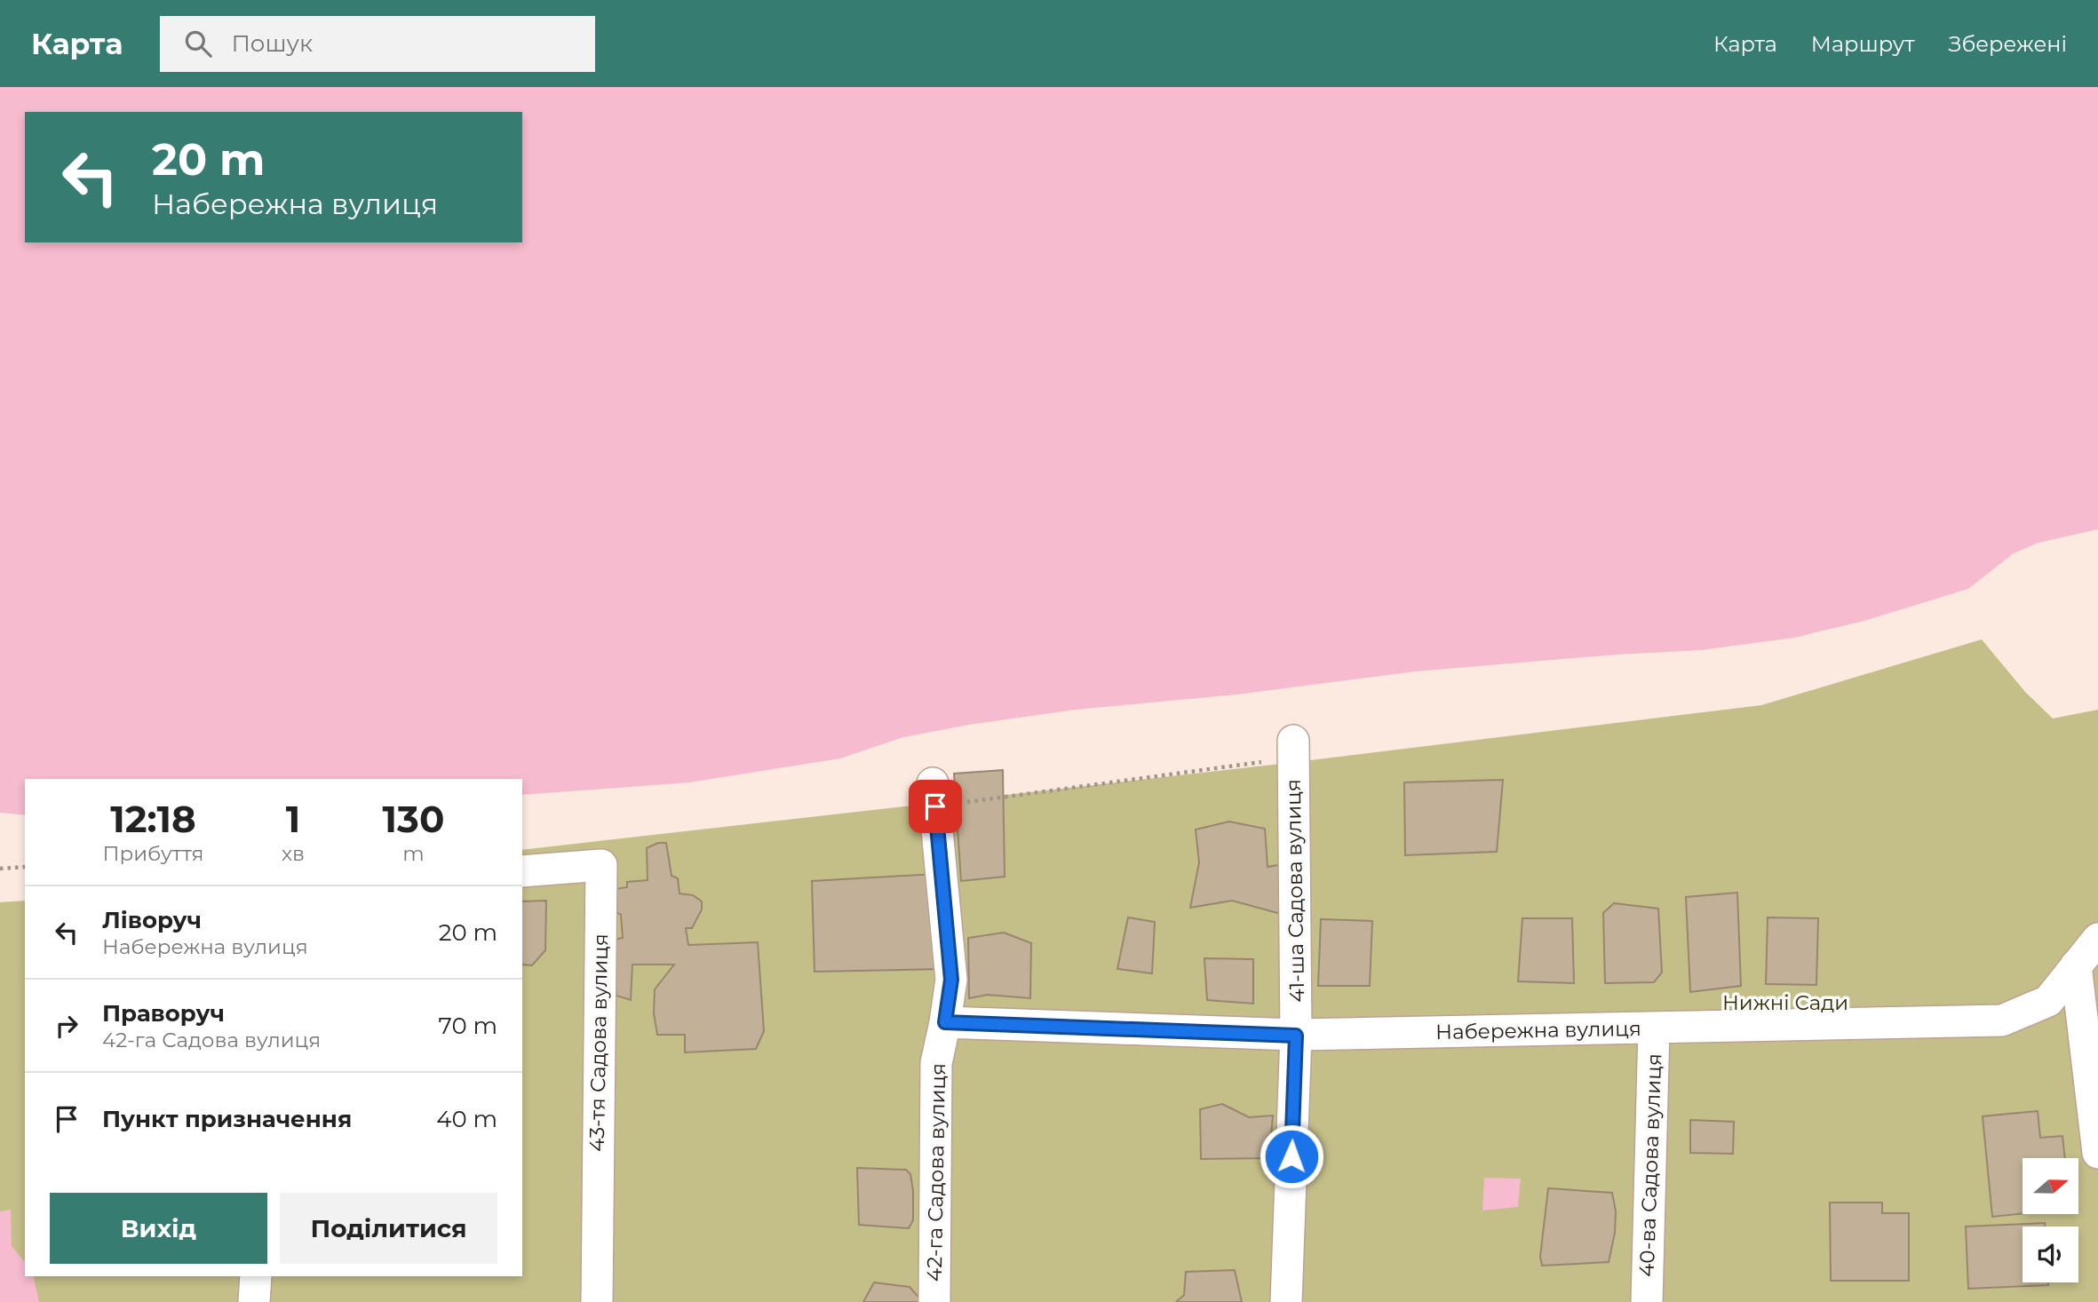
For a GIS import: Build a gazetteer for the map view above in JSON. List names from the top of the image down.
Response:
{
  "streets": {
    "street": [
      "41-ша Садова вулиця",
      "Набережна вулиця",
      "43-тя Садова вулиця",
      "40-ва Садова вулиця",
      "42-га Садова вулиця"
    ]
  },
  "crossings": [
    ["41-ша Садова вулиця", "Набережна вулиця"],
    ["Набережна вулиця", "40-ва Садова вулиця"],
    ["Набережна вулиця", "42-га Садова вулиця"]
  ],
  "parks": ["Нижні Сади"],
  "north": "right",
  "page": {
    "header": "Карта",
    "search": "Пошук",
    "nav": ["Карта", "Маршрут", "Збережені"],
    "turn": ["20 m", "Набережна вулиця"],
    "eta": [
      "12:18",
      "Прибуття",
      "1",
      "хв",
      "130",
      "m"
    ],
    "list": [
      {
        "name": "Ліворуч",
        "note": "Набережна вулиця",
        "value": "20 m"
      },
      {
        "name": "Праворуч",
        "note": "42-га Садова вулиця",
        "value": "70 m"
      },
      {
        "name": "Пункт призначення",
        "value": "40 m"
      }
    ],
    "buttons": ["Вихід", "Поділитися"]
  }
}
